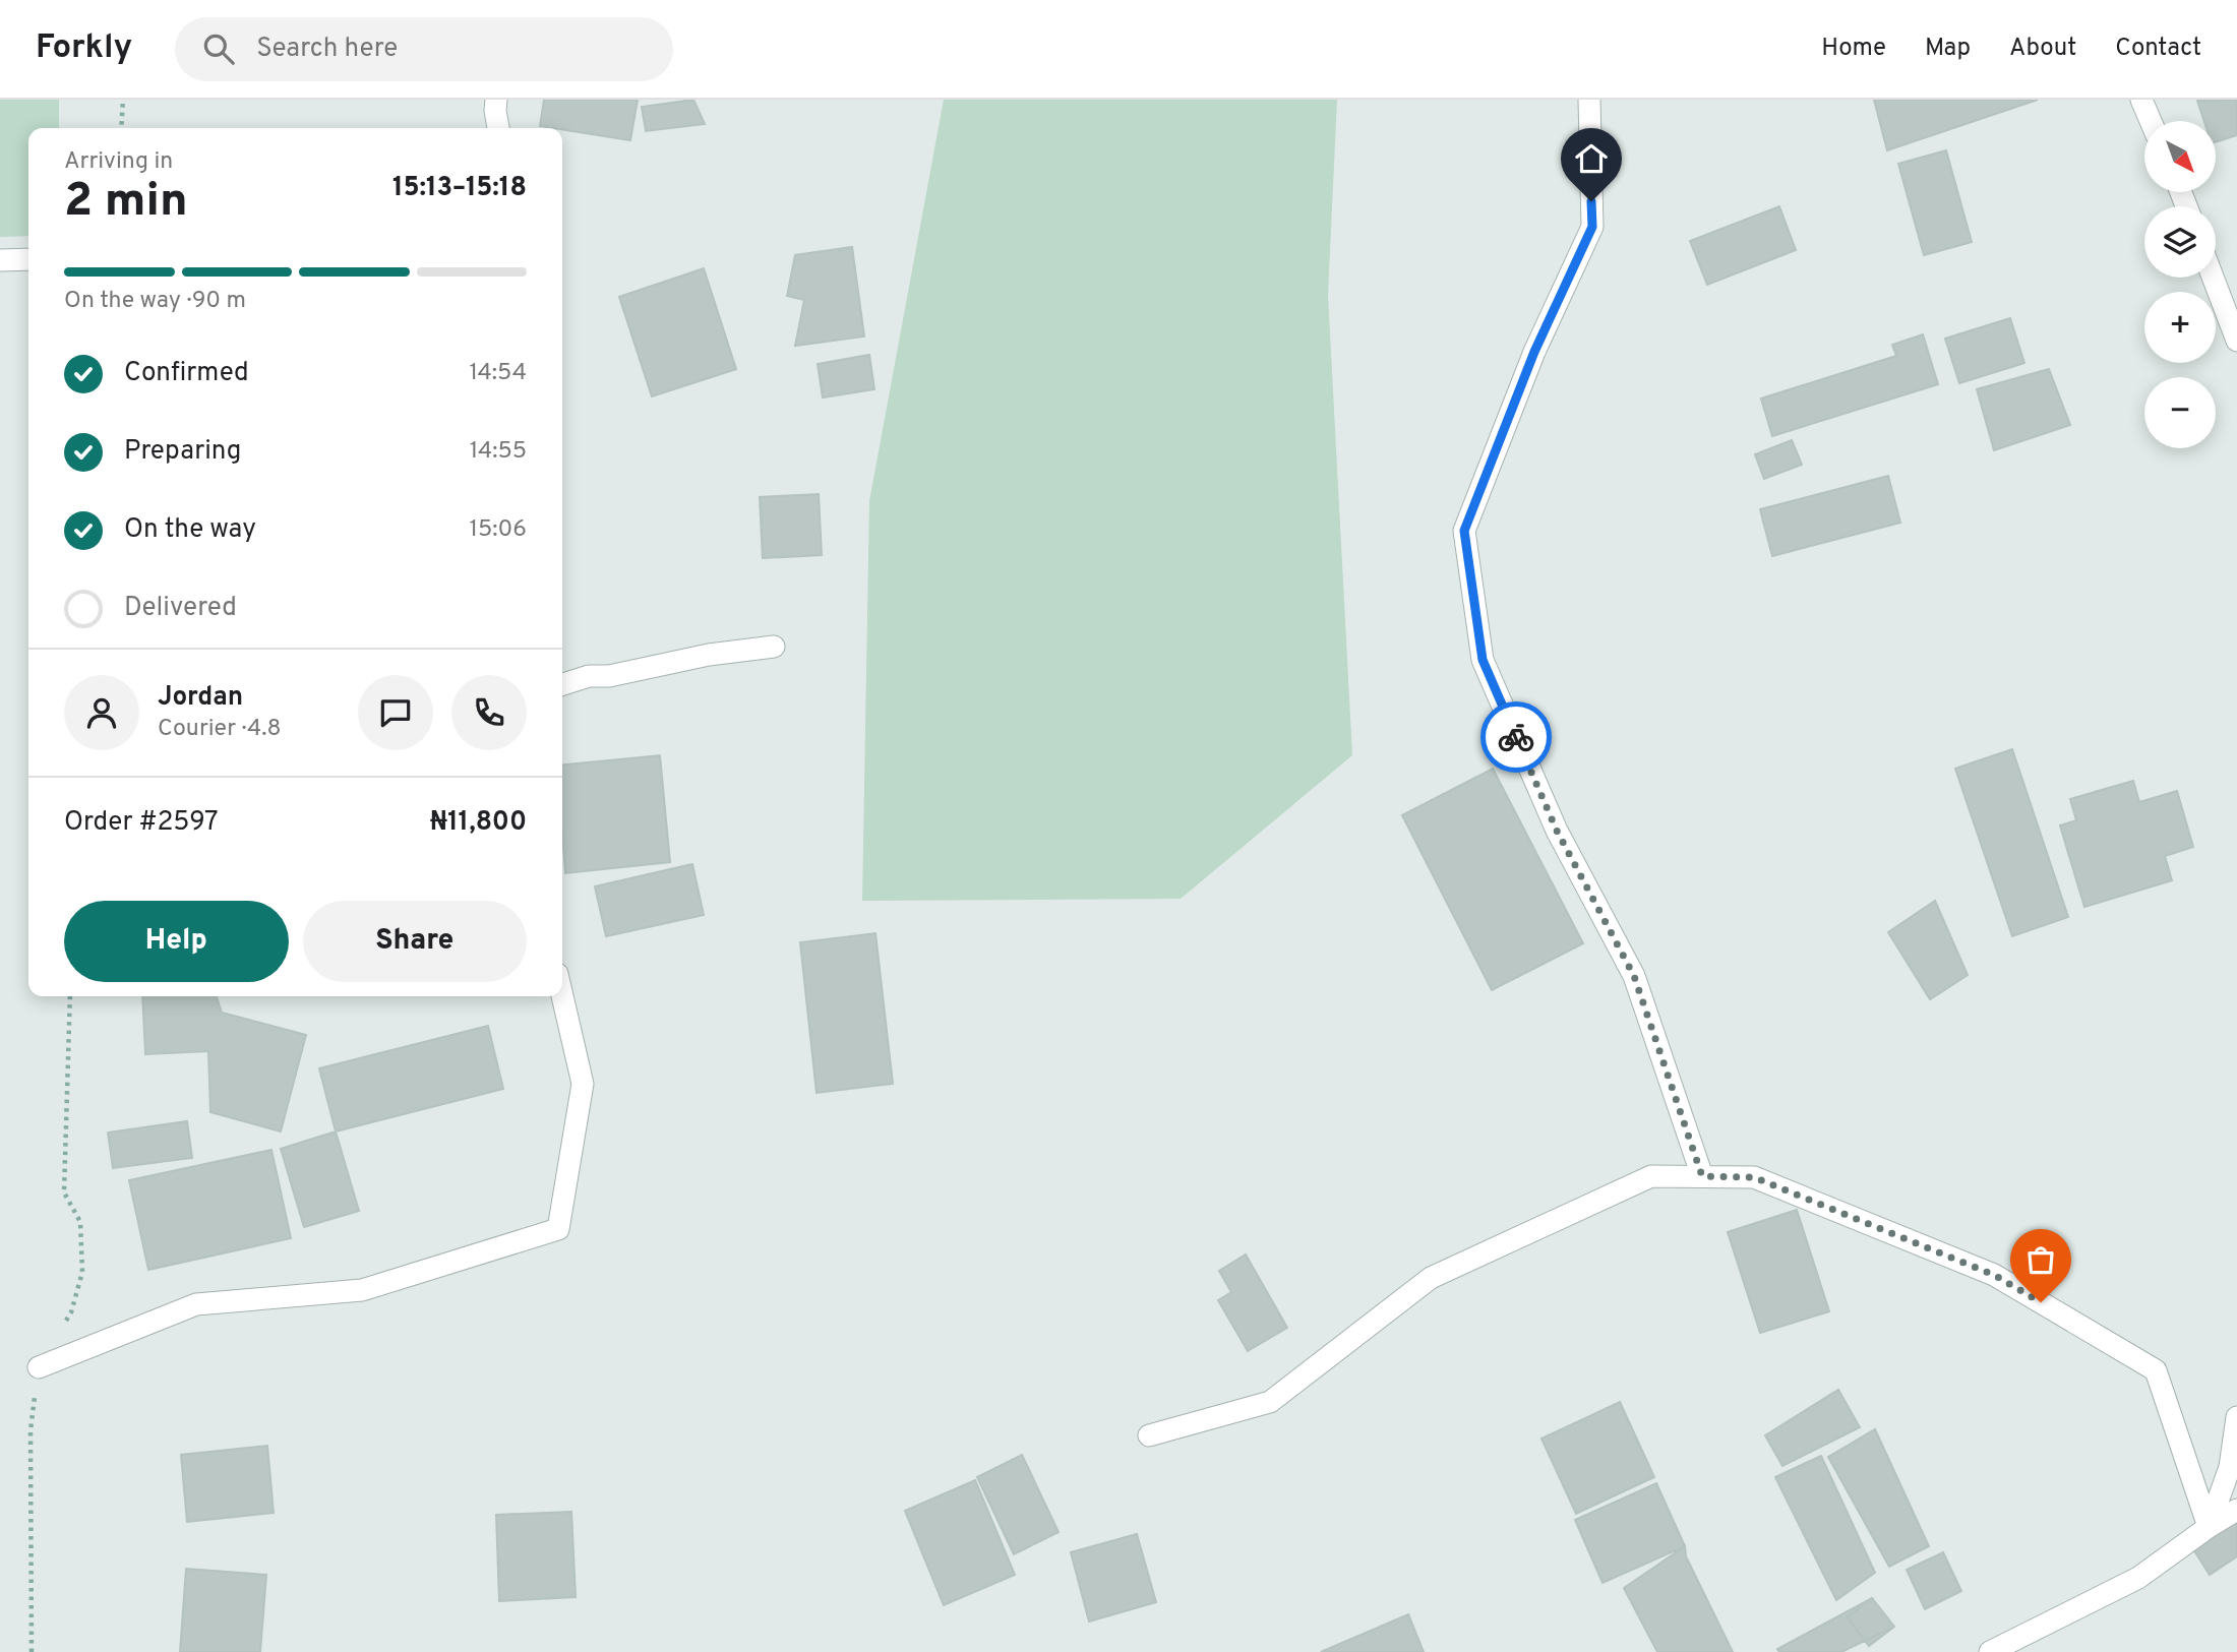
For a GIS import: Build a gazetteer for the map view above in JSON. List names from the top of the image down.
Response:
{
  "north": "bottom right",
  "page": {
    "header": "Forkly",
    "search": "Search here",
    "nav": [
      "Home",
      "Map",
      "About",
      "Contact"
    ],
    "map_buttons": ["+", "−"],
    "heading": ["2 min", "Arriving in", "15:13–15:18"],
    "panel": [
      "Jordan",
      "Courier · 4.8",
      "Order #2597",
      "₦11,800"
    ],
    "bar": "On the way · 90 m",
    "list": [
      ["Confirmed", "14:54"],
      ["Preparing", "14:55"],
      ["On the way", "15:06"],
      "Delivered"
    ],
    "buttons": ["Help", "Share"]
  }
}
